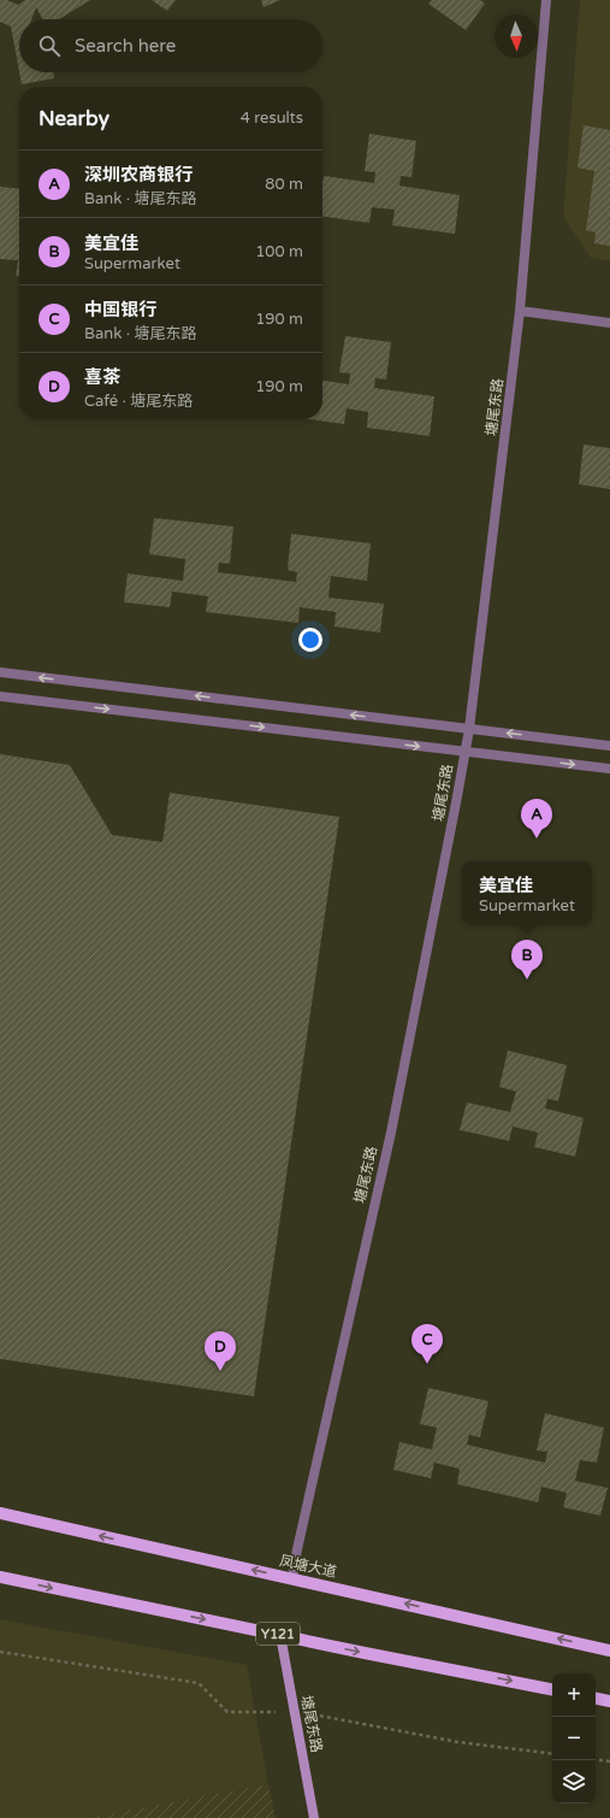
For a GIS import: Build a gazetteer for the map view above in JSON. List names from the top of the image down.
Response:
{
  "streets": {
    "main road": ["凤塘大道", "Y121"],
    "street": ["塘尾东路"]
  },
  "crossings": [
    ["塘尾东路", "凤塘大道"],
    ["塘尾东路", "Y121"]
  ],
  "north": "bottom",
  "page": {
    "search": "Search here",
    "heading": ["Nearby", "4 results"],
    "list": [
      {
        "mark": "A",
        "name": "深圳农商银行",
        "note": "Bank · 塘尾东路",
        "value": "80 m"
      },
      {
        "mark": "B",
        "name": "美宜佳",
        "note": "Supermarket",
        "value": "100 m"
      },
      {
        "mark": "C",
        "name": "中国银行",
        "note": "Bank · 塘尾东路",
        "value": "190 m"
      },
      {
        "mark": "D",
        "name": "喜茶",
        "note": "Café · 塘尾东路",
        "value": "190 m"
      }
    ],
    "pins": [
      "A",
      "B",
      "C",
      "D"
    ],
    "popup": ["美宜佳", "Supermarket"],
    "map_buttons": ["+", "−"]
  }
}
